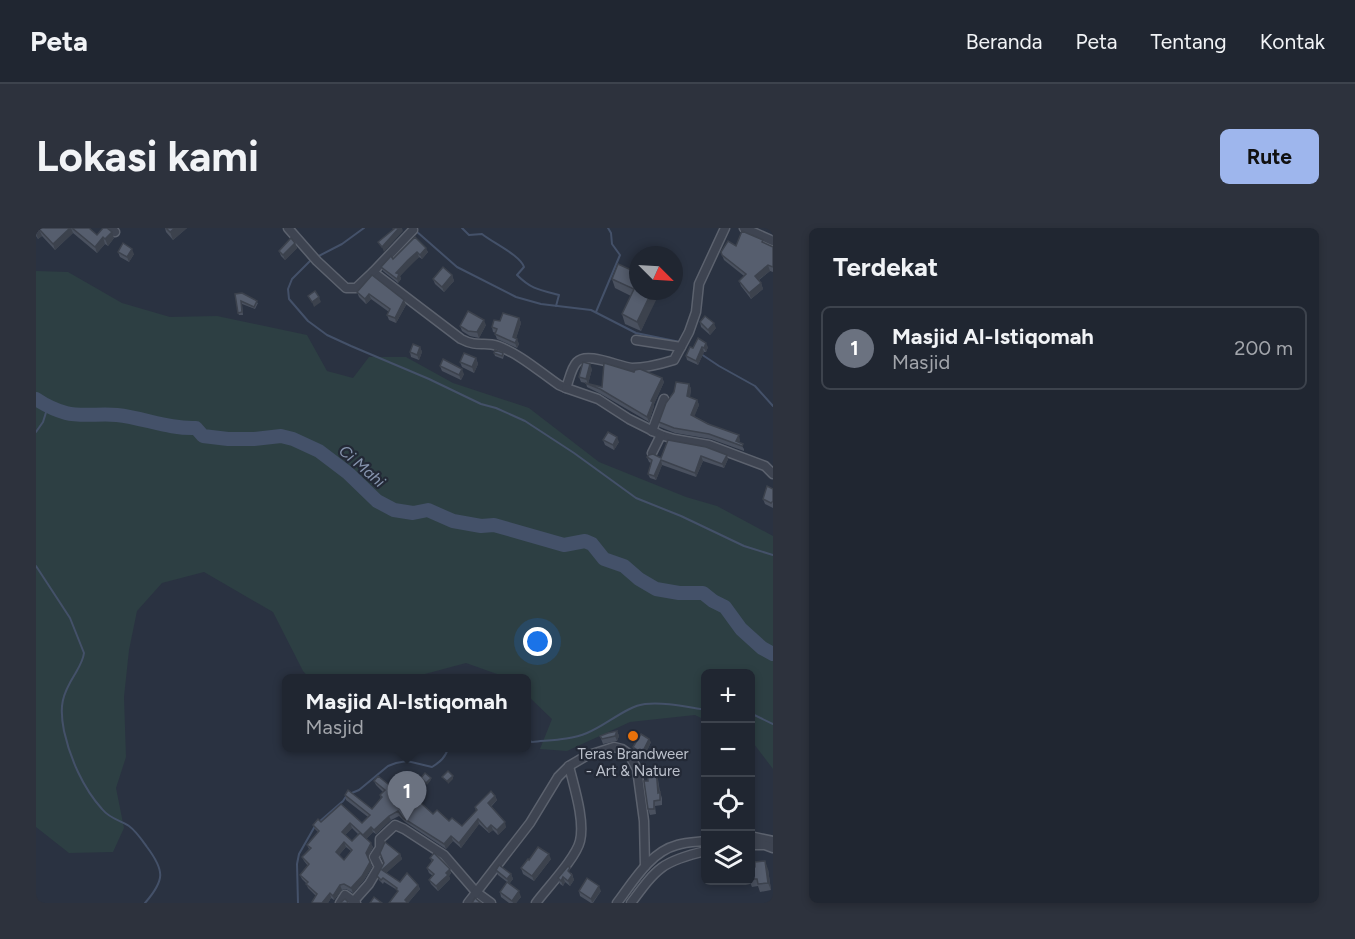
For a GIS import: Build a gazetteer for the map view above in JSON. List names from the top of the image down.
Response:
{
  "water": ["Ci Mahi"],
  "places": ["Teras Brandweer - Art & Nature"],
  "north": "bottom right",
  "page": {
    "header": "Peta",
    "nav": [
      "Beranda",
      "Peta",
      "Tentang",
      "Kontak"
    ],
    "buttons": "Rute",
    "title": "Lokasi kami",
    "heading": "Terdekat",
    "list": [
      {
        "mark": "1",
        "name": "Masjid Al-Istiqomah",
        "note": "Masjid",
        "value": "200 m"
      }
    ],
    "map_buttons": ["+", "−"],
    "popup": ["Masjid Al-Istiqomah", "Masjid"],
    "pins": "1"
  }
}
